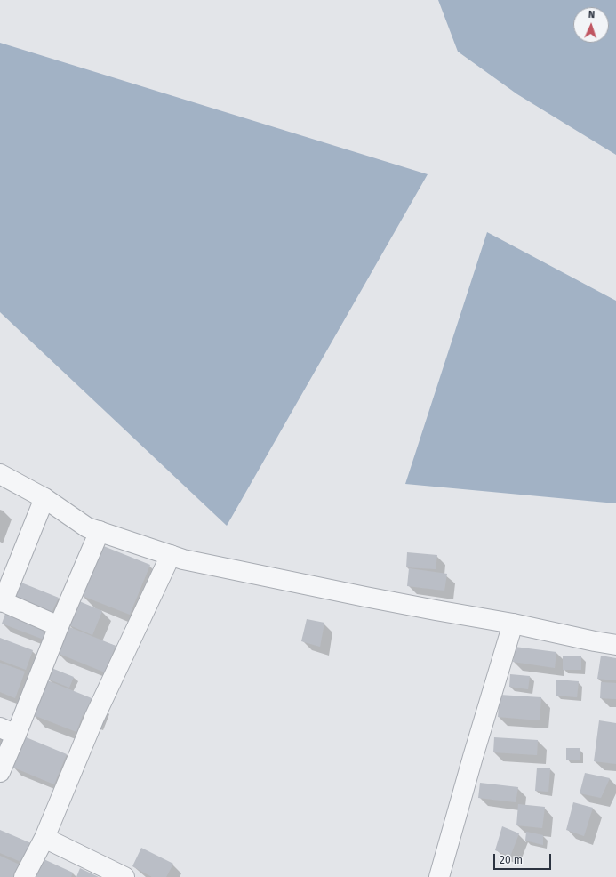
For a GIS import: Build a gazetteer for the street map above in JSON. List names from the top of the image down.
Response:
{
  "scale_bar": "20 m",
  "north": "top"
}
